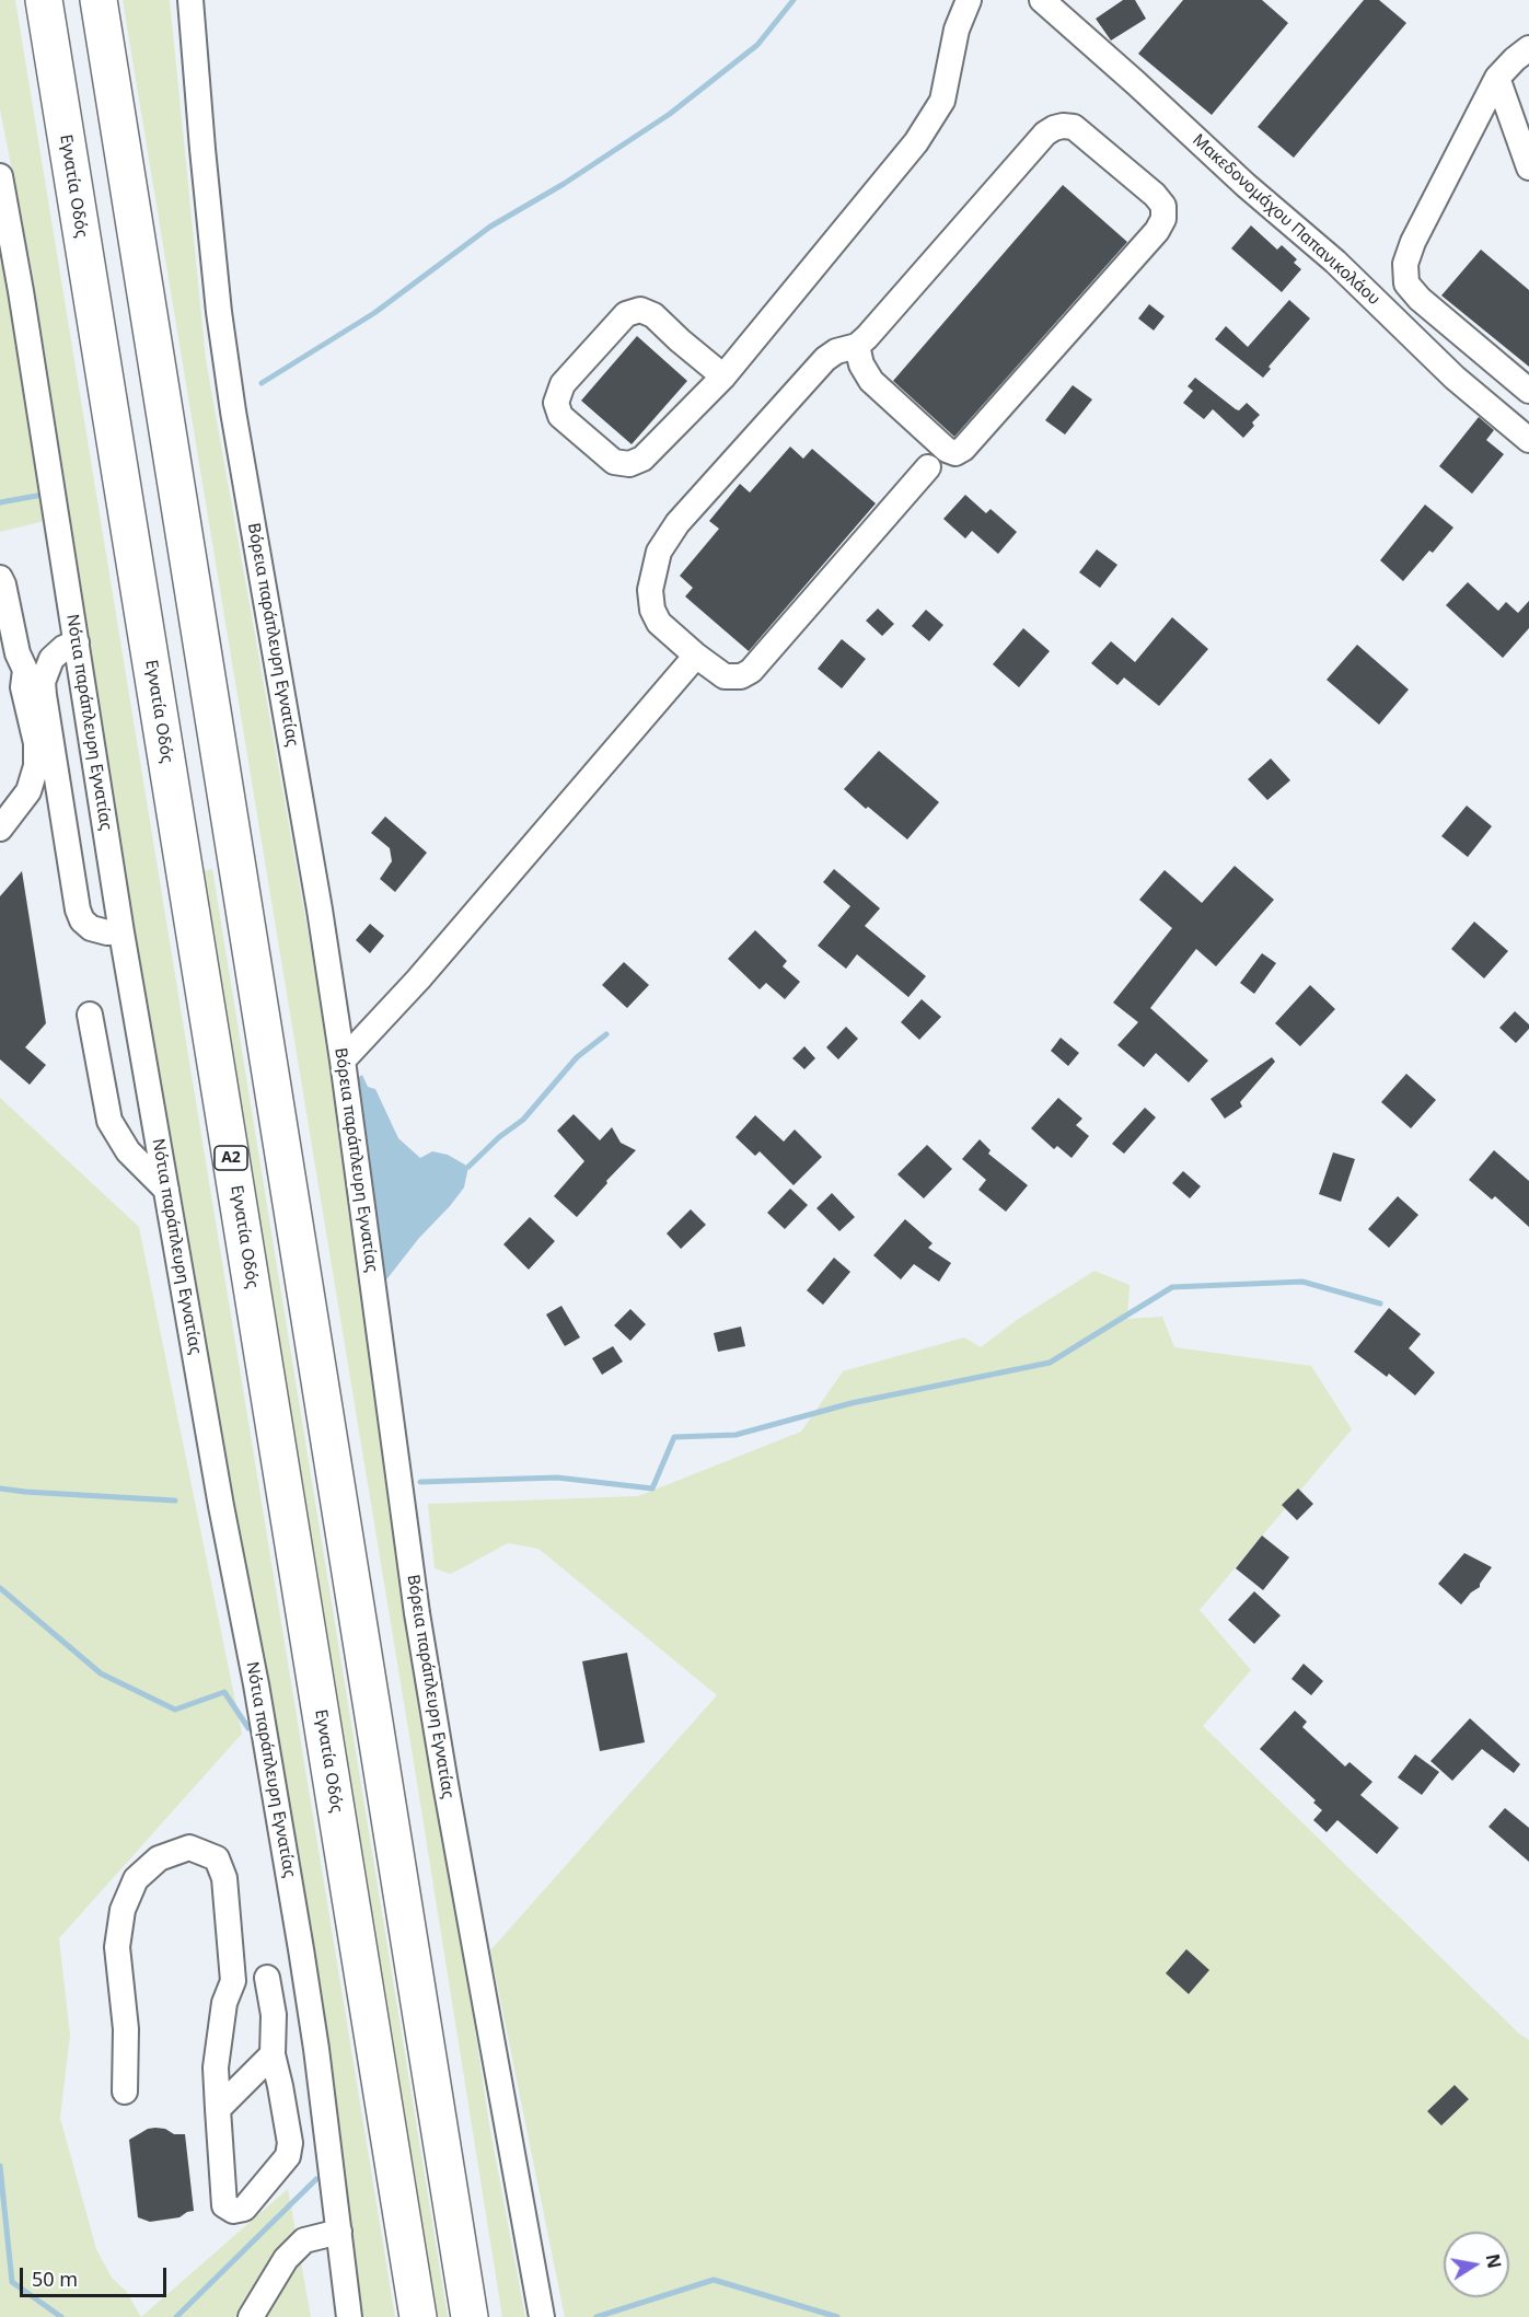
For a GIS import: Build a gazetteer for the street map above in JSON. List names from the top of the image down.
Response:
{
  "streets": {
    "highway": ["Εγνατία Οδός", "Α2"],
    "street": ["Μακεδονομάχου Παπανικολάου", "Βόρεια παράπλευρη Εγνατίας", "Νότια παράπλευρη Εγνατίας"]
  },
  "scale_bar": "50 m",
  "north": "right"
}
